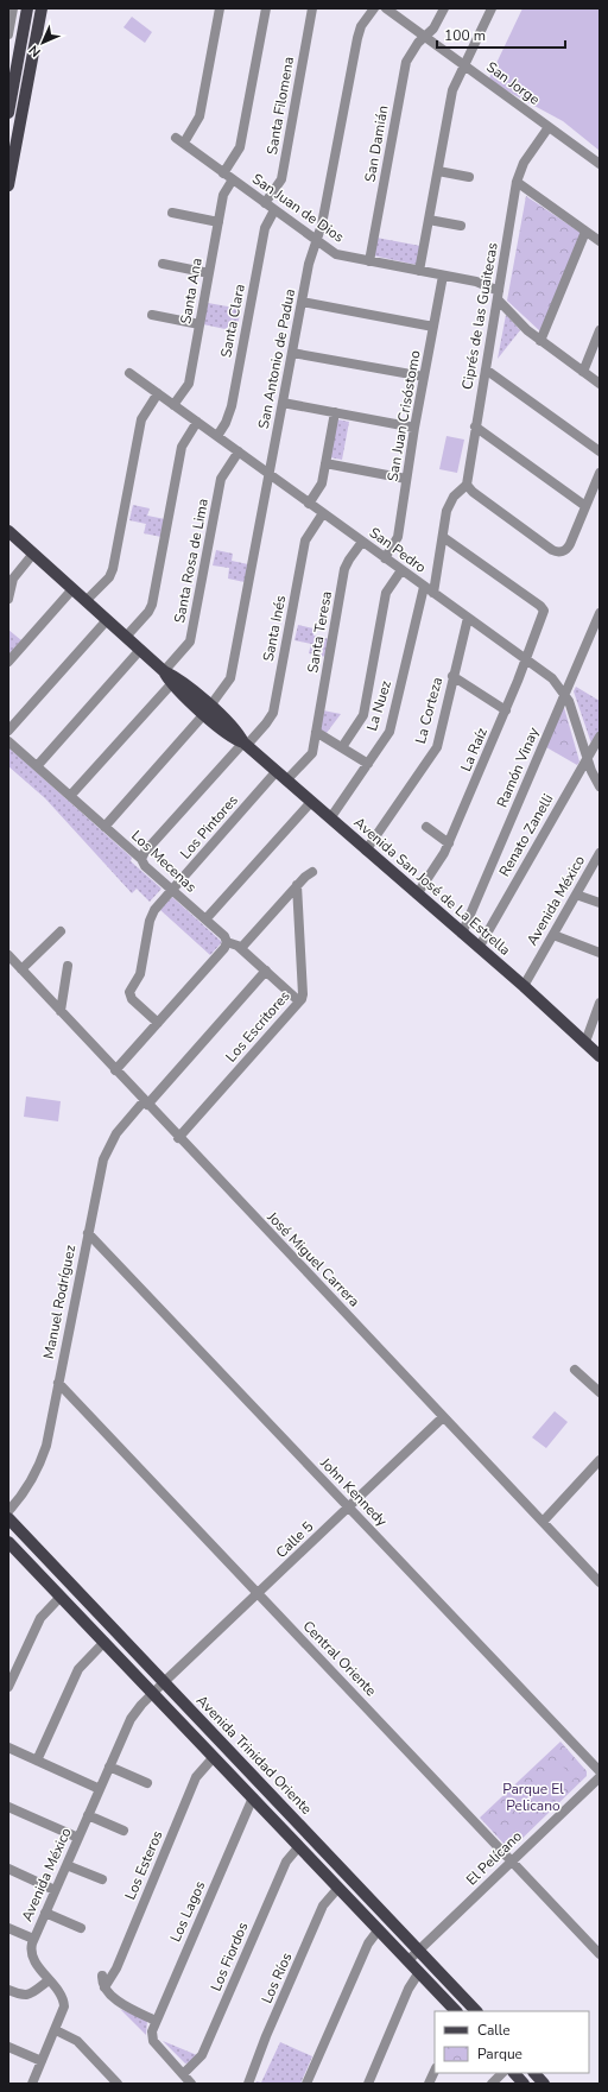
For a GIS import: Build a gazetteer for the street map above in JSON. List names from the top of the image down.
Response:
{
  "streets": {
    "main road": ["Avenida San José de La Estrella", "Avenida Trinidad Oriente"],
    "street": [
      "San Jorge",
      "Santa Filomena",
      "San Damián",
      "San Juan de Dios",
      "Santa Ana",
      "Ciprés de las Guaitecas",
      "Santa Clara",
      "San Antonio de Padua",
      "San Juan Crisóstomo",
      "San Pedro",
      "Santa Rosa de Lima",
      "Santa Inés",
      "Santa Teresa",
      "La Nuez",
      "La Corteza",
      "La Raíz",
      "Ramón Vinay",
      "Los Pintores",
      "Renato Zanelli",
      "Los Mecenas",
      "Avenida México",
      "Los Escritores",
      "José Miguel Carrera",
      "Manuel Rodríguez",
      "John Kennedy",
      "Calle 5",
      "Central Oriente",
      "El Pelícano",
      "Los Esteros",
      "Los Lagos",
      "Los Fiordos",
      "Los Ríos"
    ]
  },
  "crossings": [
    ["San Jorge", "San Damián"],
    ["San Jorge", "Ciprés de las Guaitecas"],
    ["Santa Filomena", "San Juan de Dios"],
    ["San Damián", "San Juan de Dios"],
    ["San Juan de Dios", "Santa Ana"],
    ["San Juan de Dios", "Ciprés de las Guaitecas"],
    ["San Juan de Dios", "Santa Clara"],
    ["San Juan de Dios", "San Antonio de Padua"],
    ["San Juan de Dios", "San Juan Crisóstomo"],
    ["Santa Ana", "San Pedro"],
    ["Santa Clara", "San Pedro"],
    ["San Antonio de Padua", "San Pedro"],
    ["San Antonio de Padua", "Los Mecenas"],
    ["San Antonio de Padua", "Avenida San José de La Estrella"],
    ["San Juan Crisóstomo", "San Pedro"],
    ["San Pedro", "Santa Rosa de Lima"],
    ["San Pedro", "Santa Inés"],
    ["San Pedro", "Santa Teresa"],
    ["San Pedro", "La Nuez"],
    ["San Pedro", "La Corteza"],
    ["San Pedro", "La Raíz"],
    ["San Pedro", "Ramón Vinay"],
    ["San Pedro", "Renato Zanelli"],
    ["Santa Rosa de Lima", "Avenida San José de La Estrella"],
    ["Santa Inés", "Los Mecenas"],
    ["Santa Inés", "Avenida San José de La Estrella"],
    ["Santa Teresa", "Avenida San José de La Estrella"],
    ["La Nuez", "Avenida San José de La Estrella"],
    ["La Corteza", "Avenida San José de La Estrella"],
    ["La Raíz", "Avenida San José de La Estrella"],
    ["Ramón Vinay", "Avenida San José de La Estrella"],
    ["Los Pintores", "Los Mecenas"],
    ["Los Pintores", "Avenida San José de La Estrella"],
    ["Renato Zanelli", "Avenida San José de La Estrella"],
    ["Los Mecenas", "Los Escritores"],
    ["Los Mecenas", "Manuel Rodríguez"],
    ["Avenida San José de La Estrella", "Avenida México"],
    ["Avenida México", "Calle 5"],
    ["Avenida México", "Avenida Trinidad Oriente"],
    ["Los Escritores", "José Miguel Carrera"],
    ["José Miguel Carrera", "Manuel Rodríguez"],
    ["José Miguel Carrera", "Calle 5"],
    ["Manuel Rodríguez", "John Kennedy"],
    ["Manuel Rodríguez", "Central Oriente"],
    ["John Kennedy", "Calle 5"],
    ["Calle 5", "Central Oriente"],
    ["Calle 5", "Avenida Trinidad Oriente"],
    ["Central Oriente", "El Pelícano"],
    ["Avenida Trinidad Oriente", "El Pelícano"],
    ["Los Lagos", "Los Fiordos"]
  ],
  "parks": ["Parque El Pelicano"],
  "legend": ["Calle", "Parque"],
  "scale_bar": "100 m",
  "north": "bottom left"
}
